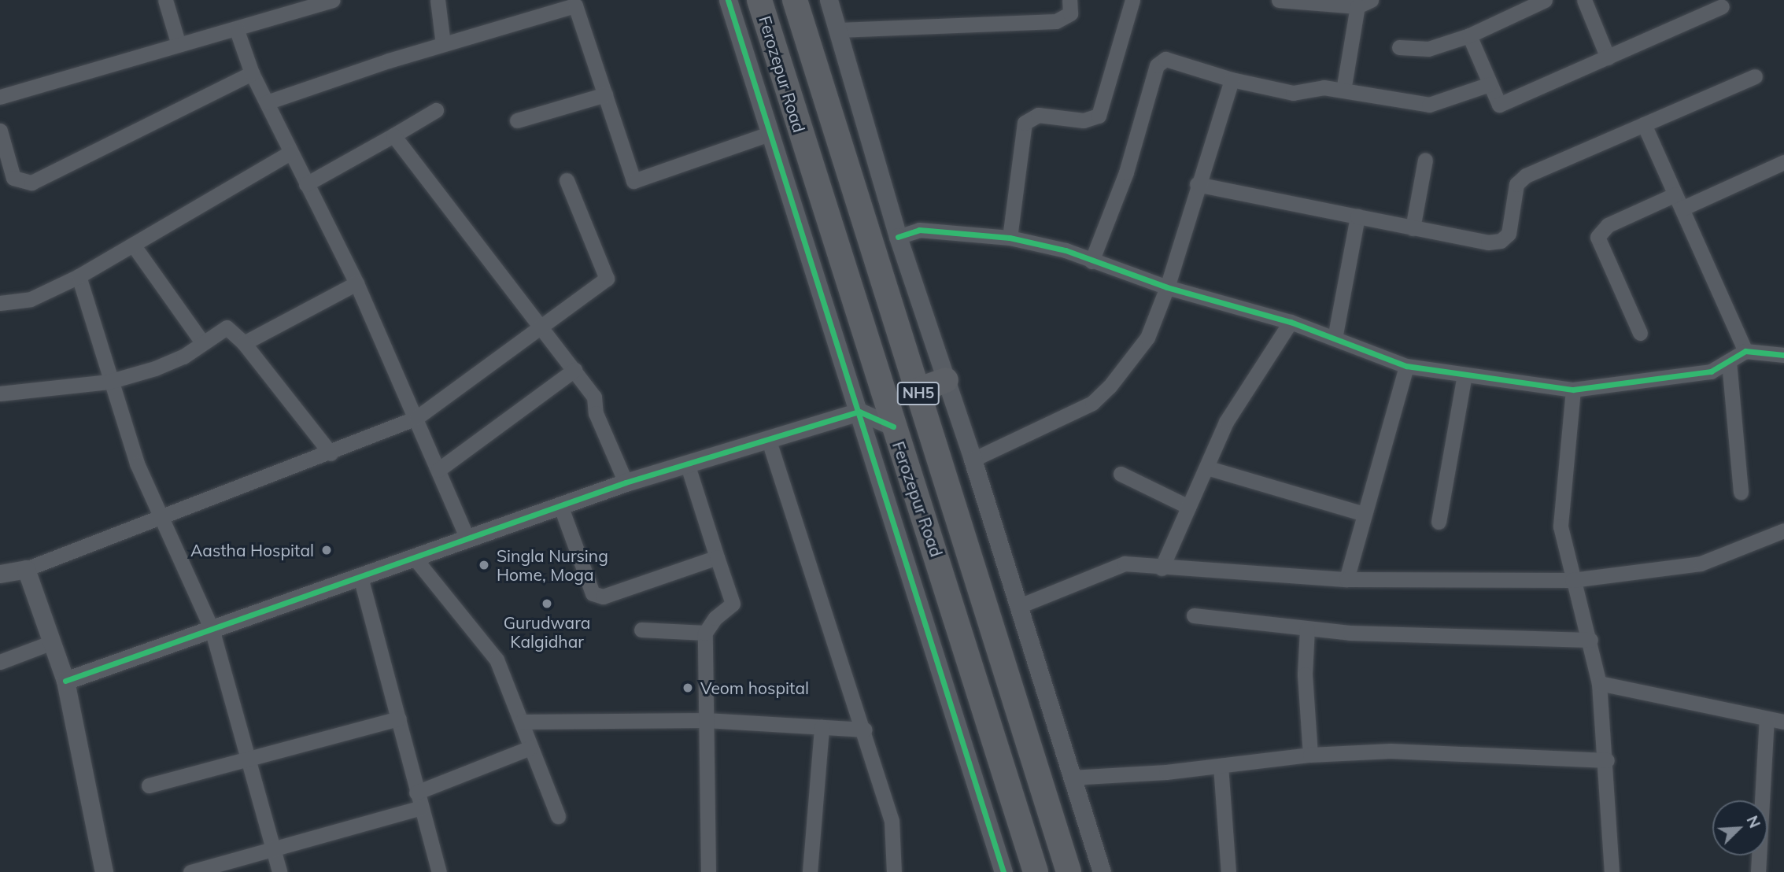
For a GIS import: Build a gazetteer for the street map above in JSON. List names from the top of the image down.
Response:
{
  "streets": {
    "highway": ["Ferozepur Road", "NH5"]
  },
  "places": [
    "Aastha Hospital",
    "Singla Nursing Home, Moga",
    "Gurudwara Kalgidhar",
    "Veom hospital"
  ],
  "north": "top right"
}
